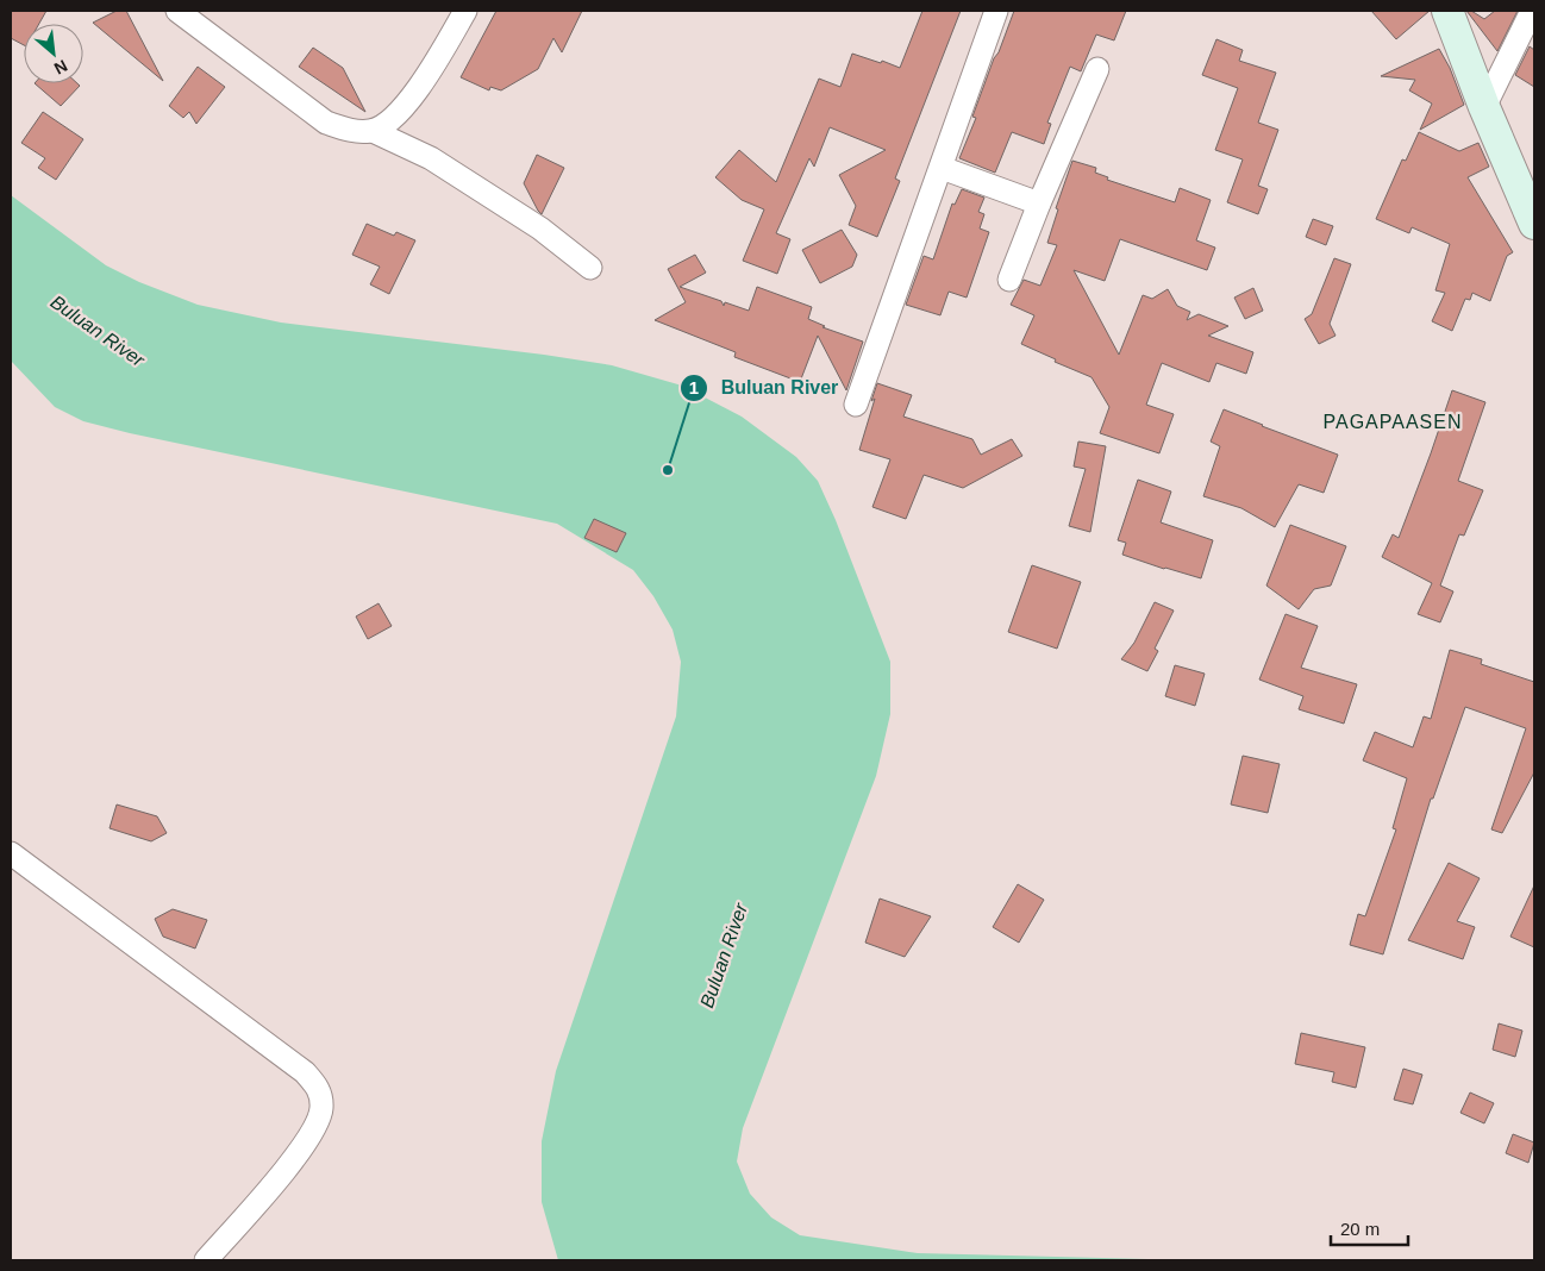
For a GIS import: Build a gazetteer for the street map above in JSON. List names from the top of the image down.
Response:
{
  "districts": ["PAGAPAASEN"],
  "water": ["Buluan River"],
  "places": ["Buluan River"],
  "scale_bar": "20 m",
  "north": "bottom right"
}
